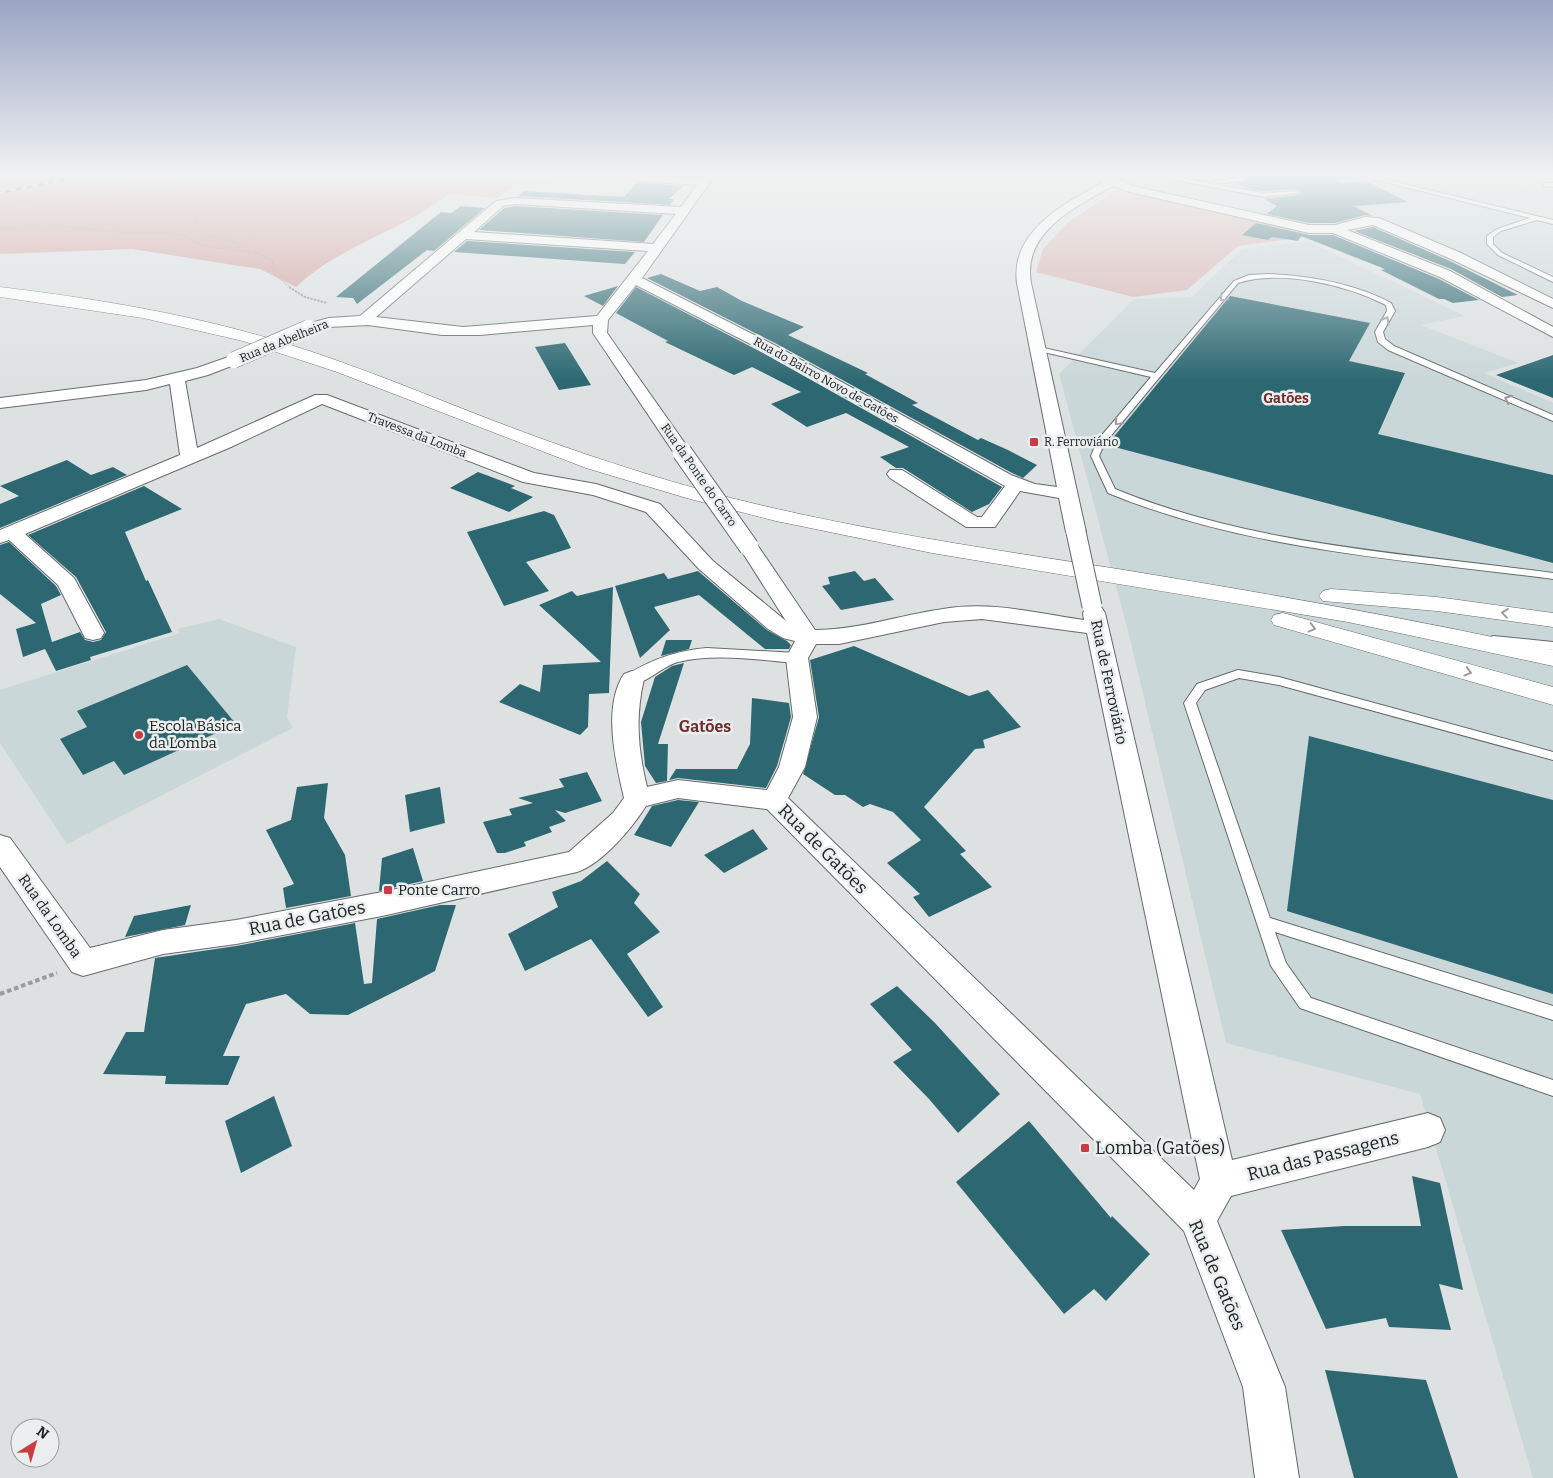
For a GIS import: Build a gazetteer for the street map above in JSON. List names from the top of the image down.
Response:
{
  "streets": {
    "street": [
      "Rua da Abelheira",
      "Rua do Bairro Novo de Gatões",
      "Travessa da Lomba",
      "Rua da Ponte do Carro",
      "Rua de Ferroviário",
      "Rua de Gatões",
      "Rua da Lomba",
      "Rua das Passagens"
    ]
  },
  "crossings": [
    ["Rua da Abelheira", "Rua da Ponte do Carro"],
    ["Rua do Bairro Novo de Gatões", "Rua de Ferroviário"],
    ["Travessa da Lomba", "Rua da Ponte do Carro"],
    ["Travessa da Lomba", "Rua de Ferroviário"],
    ["Rua de Ferroviário", "Rua das Passagens"],
    ["Rua de Gatões", "Rua da Lomba"]
  ],
  "districts": ["Gatões", "Gatões"],
  "places": {
    "transit": ["R. Ferroviário", "Ponte Carro", "Lomba (Gatões)"],
    "other": ["Escola Básica da Lomba"]
  },
  "north": "top right"
}
